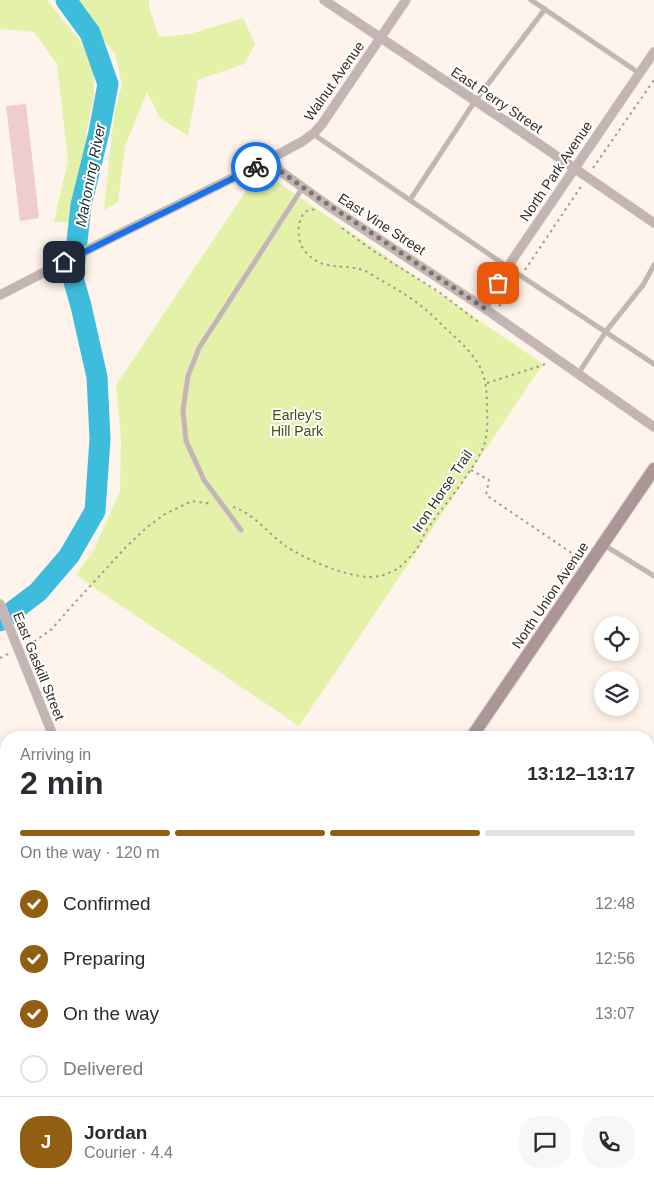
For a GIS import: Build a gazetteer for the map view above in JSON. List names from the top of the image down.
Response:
{
  "streets": {
    "main road": ["North Union Avenue"],
    "street": [
      "Walnut Avenue",
      "East Perry Street",
      "North Park Avenue",
      "East Vine Street",
      "East Gaskill Street"
    ],
    "path": ["Iron Horse Trail"]
  },
  "crossings": [
    ["Walnut Avenue", "East Perry Street"],
    ["Walnut Avenue", "East Vine Street"],
    ["East Perry Street", "North Park Avenue"],
    ["North Park Avenue", "East Vine Street"],
    ["Iron Horse Trail", "East Gaskill Street"]
  ],
  "water": ["Mahoning River"],
  "parks": ["Earley's Hill Park"],
  "page": {
    "heading": ["2 min", "Arriving in", "13:12–13:17"],
    "panel": ["Jordan", "Courier · 4.4"],
    "bar": "On the way · 120 m",
    "list": [
      ["Confirmed", "12:48"],
      ["Preparing", "12:56"],
      ["On the way", "13:07"],
      "Delivered"
    ],
    "round": "J"
  }
}
